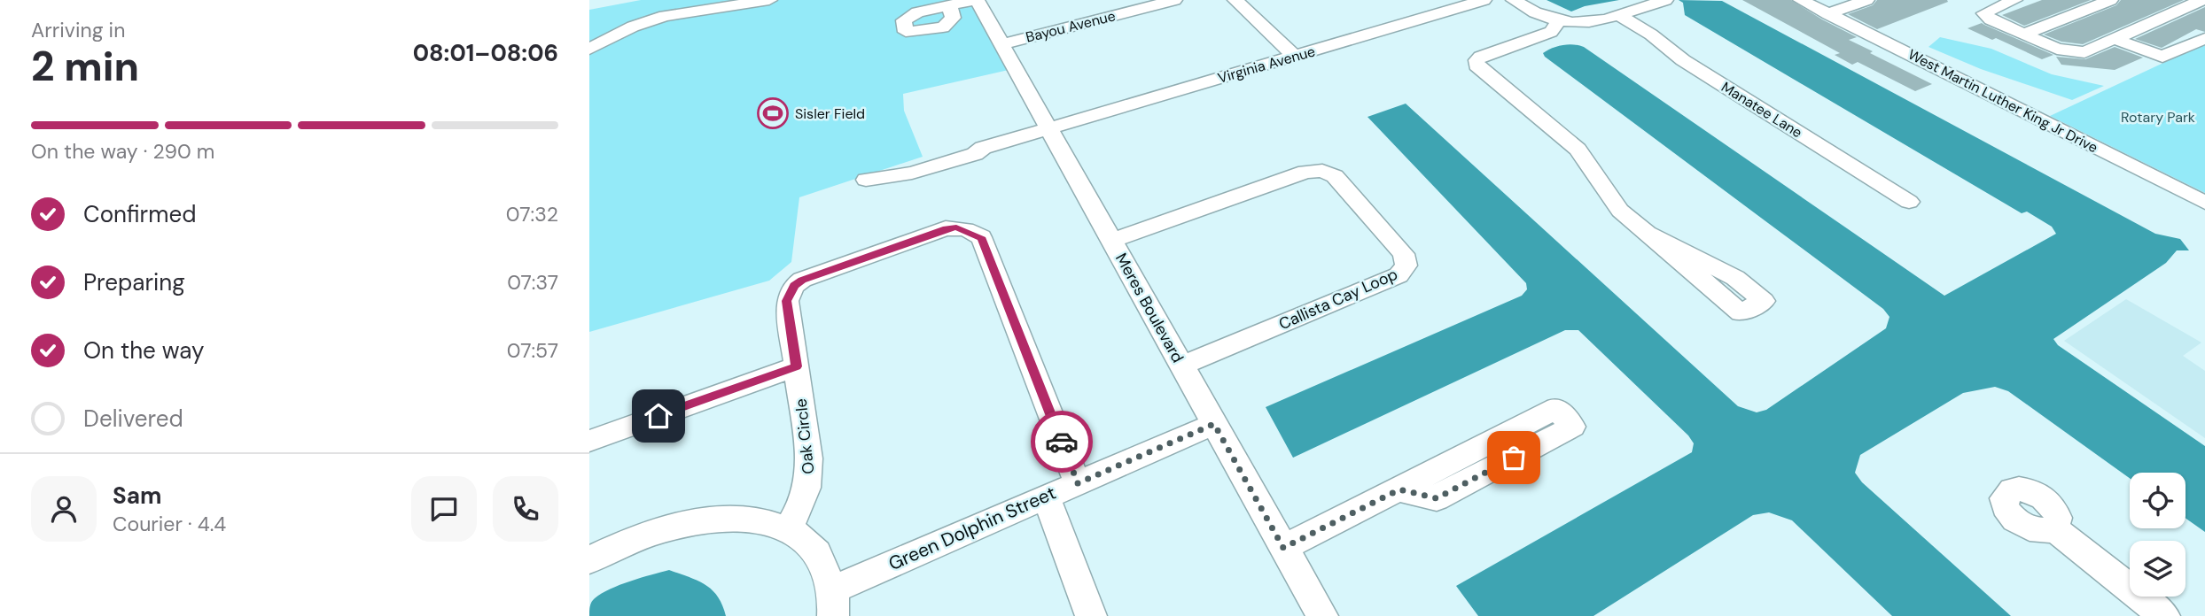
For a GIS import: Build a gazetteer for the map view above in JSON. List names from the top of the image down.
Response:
{
  "streets": {
    "street": [
      "Bayou Avenue",
      "Virginia Avenue",
      "West Martin Luther King Jr Drive",
      "Manatee Lane",
      "Callista Cay Loop",
      "Meres Boulevard",
      "Oak Circle",
      "Green Dolphin Street"
    ]
  },
  "crossings": [
    ["Bayou Avenue", "Meres Boulevard"],
    ["Virginia Avenue", "Meres Boulevard"],
    ["Callista Cay Loop", "Meres Boulevard"],
    ["Meres Boulevard", "Green Dolphin Street"],
    ["Oak Circle", "Green Dolphin Street"]
  ],
  "parks": ["Rotary Park"],
  "places": {
    "sports": ["Sisler Field"]
  },
  "page": {
    "heading": ["2 min", "Arriving in", "08:01–08:06"],
    "panel": ["Sam", "Courier · 4.4"],
    "bar": "On the way · 290 m",
    "list": [
      ["Confirmed", "07:32"],
      ["Preparing", "07:37"],
      ["On the way", "07:57"],
      "Delivered"
    ]
  }
}
